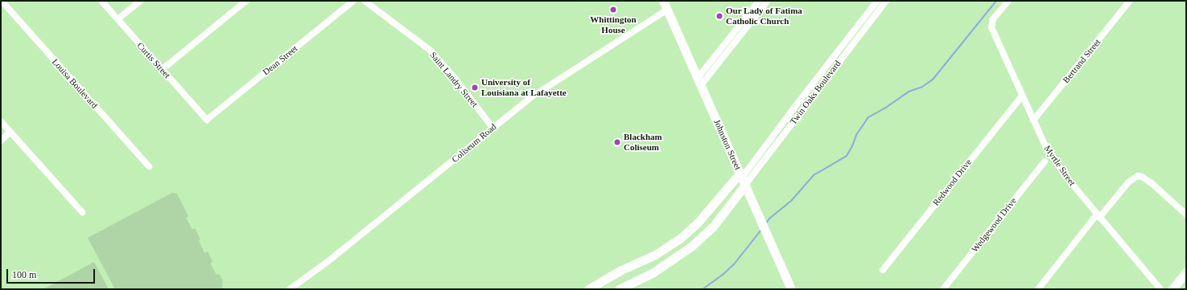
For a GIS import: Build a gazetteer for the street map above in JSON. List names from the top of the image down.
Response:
{
  "streets": {
    "street": [
      "Curtis Street",
      "Dean Street",
      "Bertrand Street",
      "Saint Landry Street",
      "Louisa Boulevard",
      "Twin Oaks Boulevard",
      "Coliseum Road",
      "Johnston Street",
      "Myrtle Street",
      "Redwood Drive",
      "Wedgewood Drive"
    ]
  },
  "crossings": [
    ["Curtis Street", "Dean Street"],
    ["Bertrand Street", "Myrtle Street"],
    ["Saint Landry Street", "Coliseum Road"],
    ["Twin Oaks Boulevard", "Johnston Street"],
    ["Coliseum Road", "Johnston Street"],
    ["Myrtle Street", "Redwood Drive"]
  ],
  "places": [
    "Whittington House",
    "Our Lady of Fatima Catholic Church",
    "University of Louisiana at Lafayette",
    "Blackham Coliseum"
  ],
  "scale_bar": "100 m"
}
